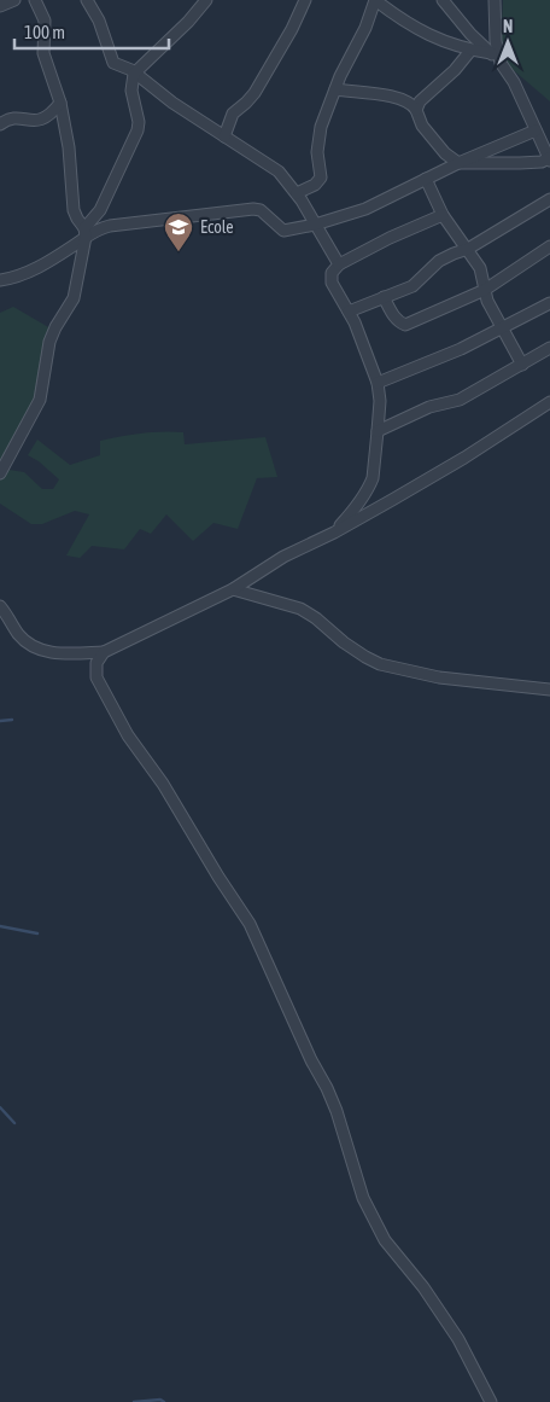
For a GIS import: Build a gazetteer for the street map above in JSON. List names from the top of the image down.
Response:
{
  "places": {
    "school or university": ["Ecole"]
  },
  "scale_bar": "100 m",
  "north": "top"
}
